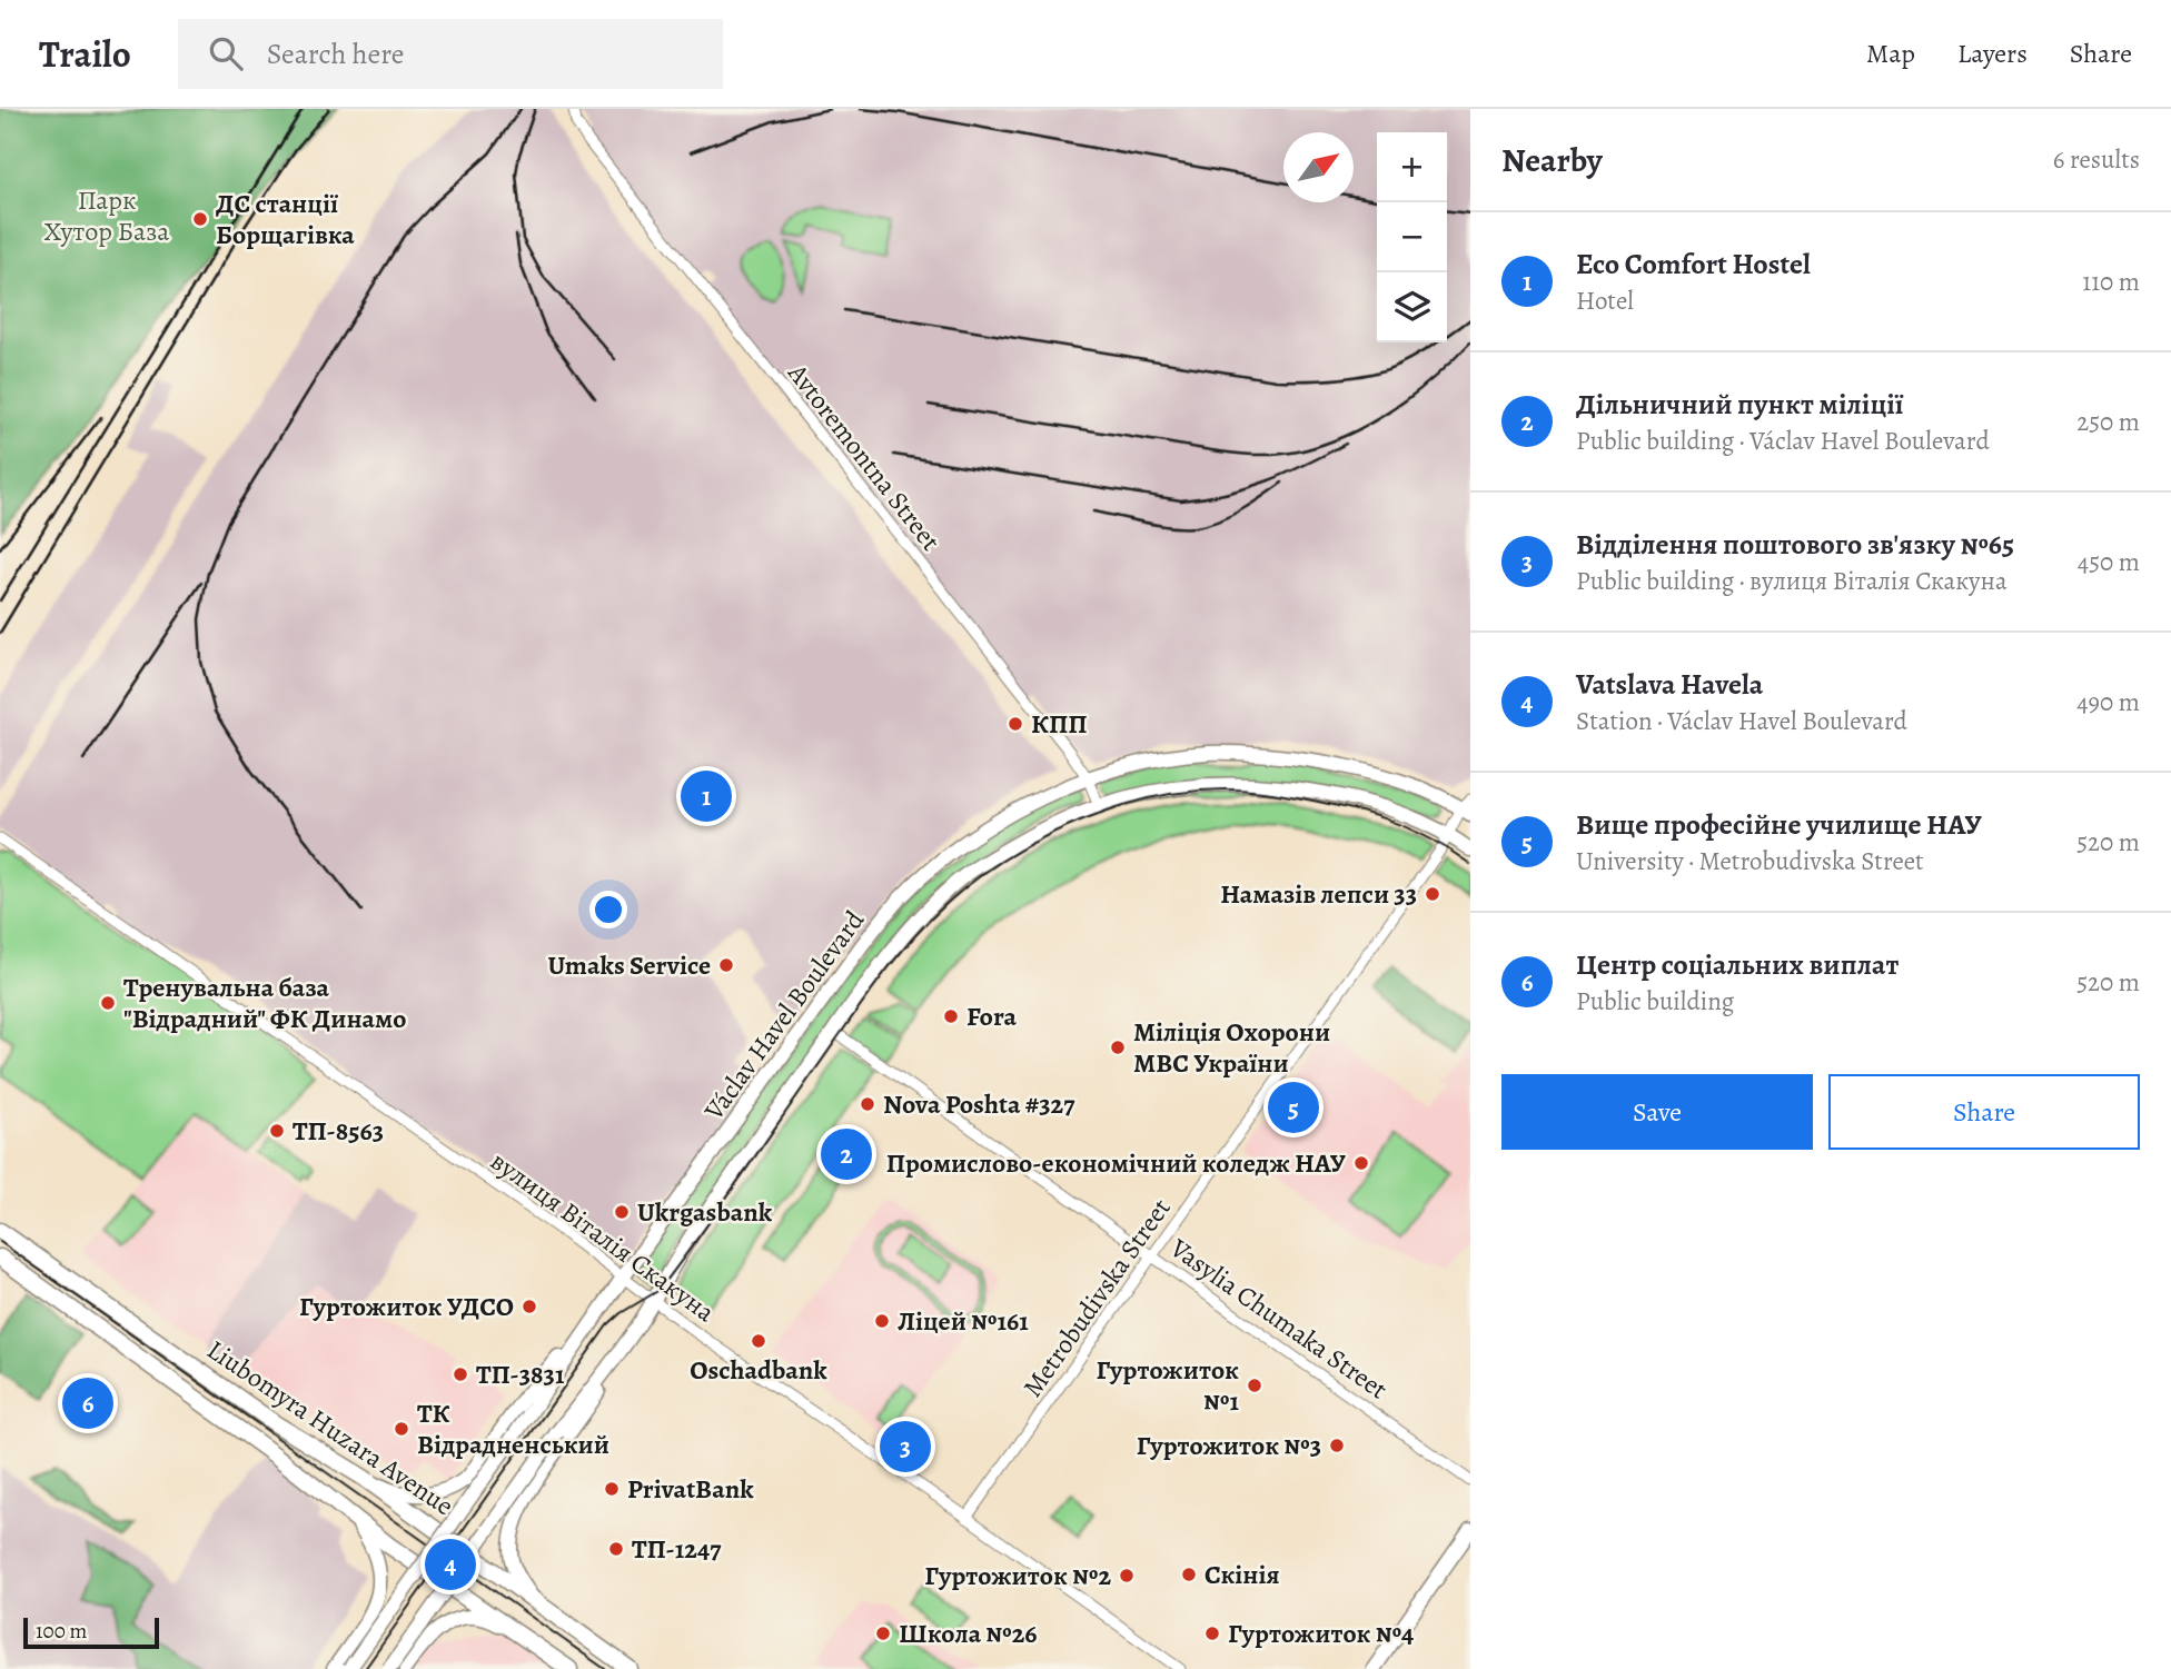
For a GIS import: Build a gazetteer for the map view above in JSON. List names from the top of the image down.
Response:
{
  "streets": {
    "main road": ["Václav Havel Boulevard", "Liubomyra Huzara Avenue"],
    "street": [
      "Avtoremontna Street",
      "вулиця Віталія Скакуна",
      "Metrobudivska Street",
      "Vasylia Chumaka Street"
    ]
  },
  "crossings": [
    ["Avtoremontna Street", "Václav Havel Boulevard"],
    ["Václav Havel Boulevard", "вулиця Віталія Скакуна"],
    ["Václav Havel Boulevard", "Metrobudivska Street"],
    ["Václav Havel Boulevard", "Vasylia Chumaka Street"],
    ["вулиця Віталія Скакуна", "Metrobudivska Street"],
    ["Metrobudivska Street", "Vasylia Chumaka Street"]
  ],
  "parks": ["Парк Хутор База"],
  "places": [
    "ДС станції Борщагівка",
    "КПП",
    "Намазів лепси 33",
    "Umaks Service",
    "Тренувальна база \"Відрадний\" ФК Динамо",
    "Fora",
    "Міліція Охорони МВС України",
    "Nova Poshta #327",
    "ТП-8563",
    "Промислово-економічний коледж НАУ",
    "Ukrgasbank",
    "Гуртожиток УДСО",
    "Ліцей №161",
    "Oschadbank",
    "ТП-3831",
    "Гуртожиток №1",
    "ТК Відрадненський",
    "Гуртожиток №3",
    "PrivatBank",
    "ТП-1247",
    "Скінія",
    "Гуртожиток №2",
    "Школа №26",
    "Гуртожиток №4"
  ],
  "scale_bar": "100 m",
  "north": "top right",
  "page": {
    "header": "Trailo",
    "search": "Search here",
    "nav": ["Map", "Layers", "Share"],
    "heading": ["Nearby", "6 results"],
    "map_buttons": ["+", "−"],
    "list": [
      {
        "mark": "1",
        "name": "Eco Comfort Hostel",
        "note": "Hotel",
        "value": "110 m"
      },
      {
        "mark": "2",
        "name": "Дільничний пункт міліції",
        "note": "Public building · Václav Havel Boulevard",
        "value": "250 m"
      },
      {
        "mark": "3",
        "name": "Відділення поштового зв'язку №65",
        "note": "Public building · вулиця Віталія Скакуна",
        "value": "450 m"
      },
      {
        "mark": "4",
        "name": "Vatslava Havela",
        "note": "Station · Václav Havel Boulevard",
        "value": "490 m"
      },
      {
        "mark": "5",
        "name": "Вище професійне училище НАУ",
        "note": "University · Metrobudivska Street",
        "value": "520 m"
      },
      {
        "mark": "6",
        "name": "Центр соціальних виплат",
        "note": "Public building",
        "value": "520 m"
      }
    ],
    "pins": [
      "1",
      "5",
      "2",
      "6",
      "3",
      "4"
    ],
    "buttons": ["Save", "Share"],
    "scale": "100 m"
  }
}
